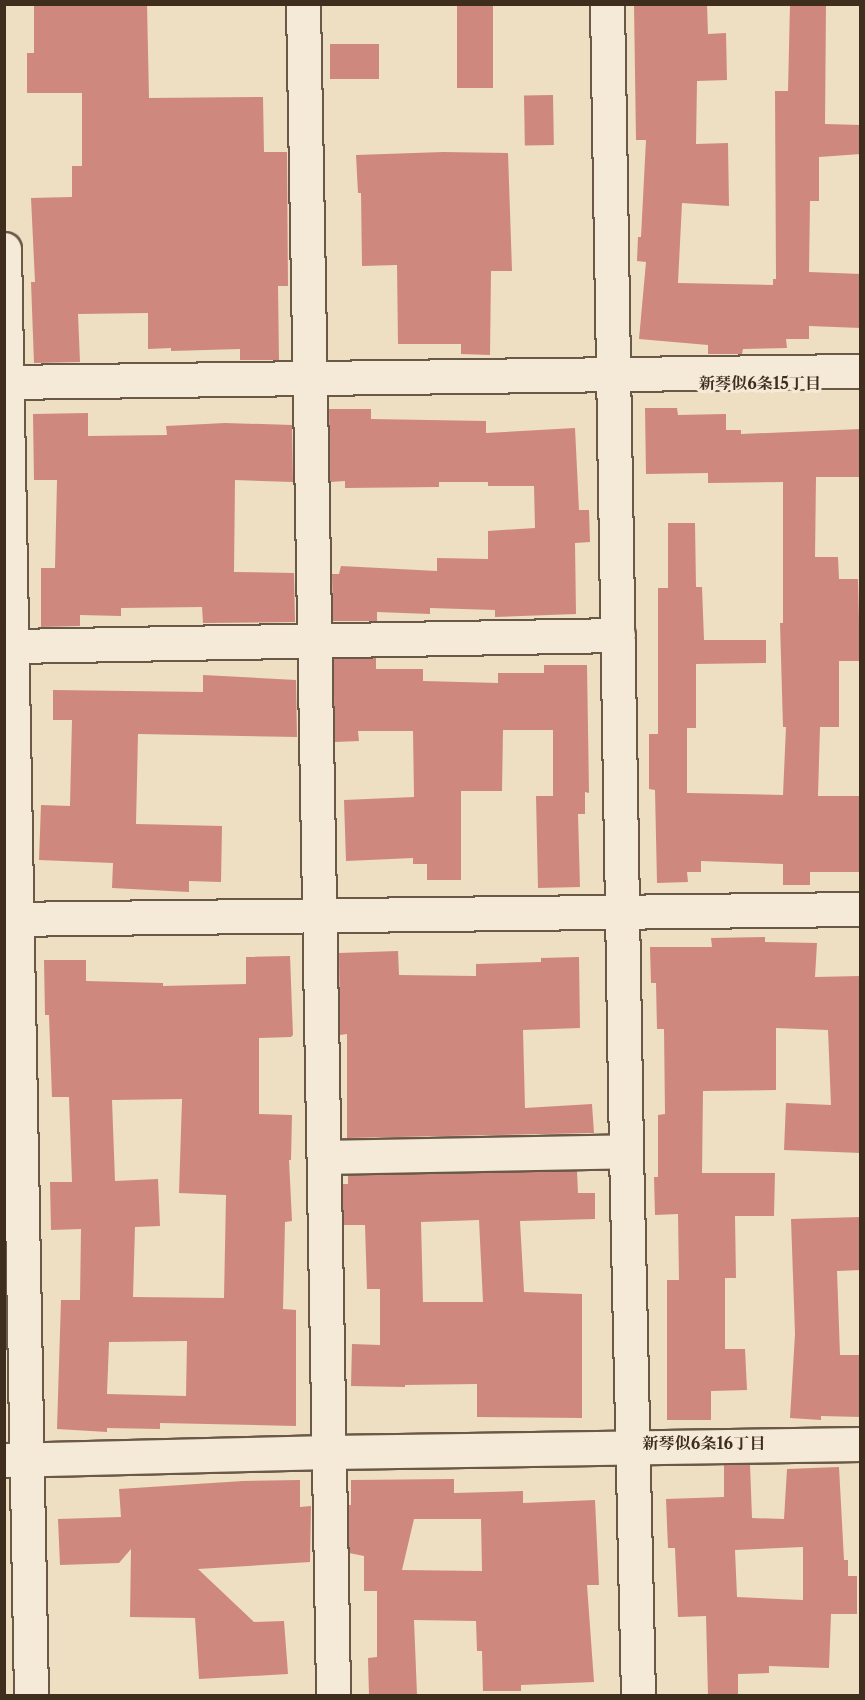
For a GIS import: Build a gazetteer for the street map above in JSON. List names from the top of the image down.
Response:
{
  "districts": ["新琴似6条15丁目", "新琴似6条16丁目"]
}
